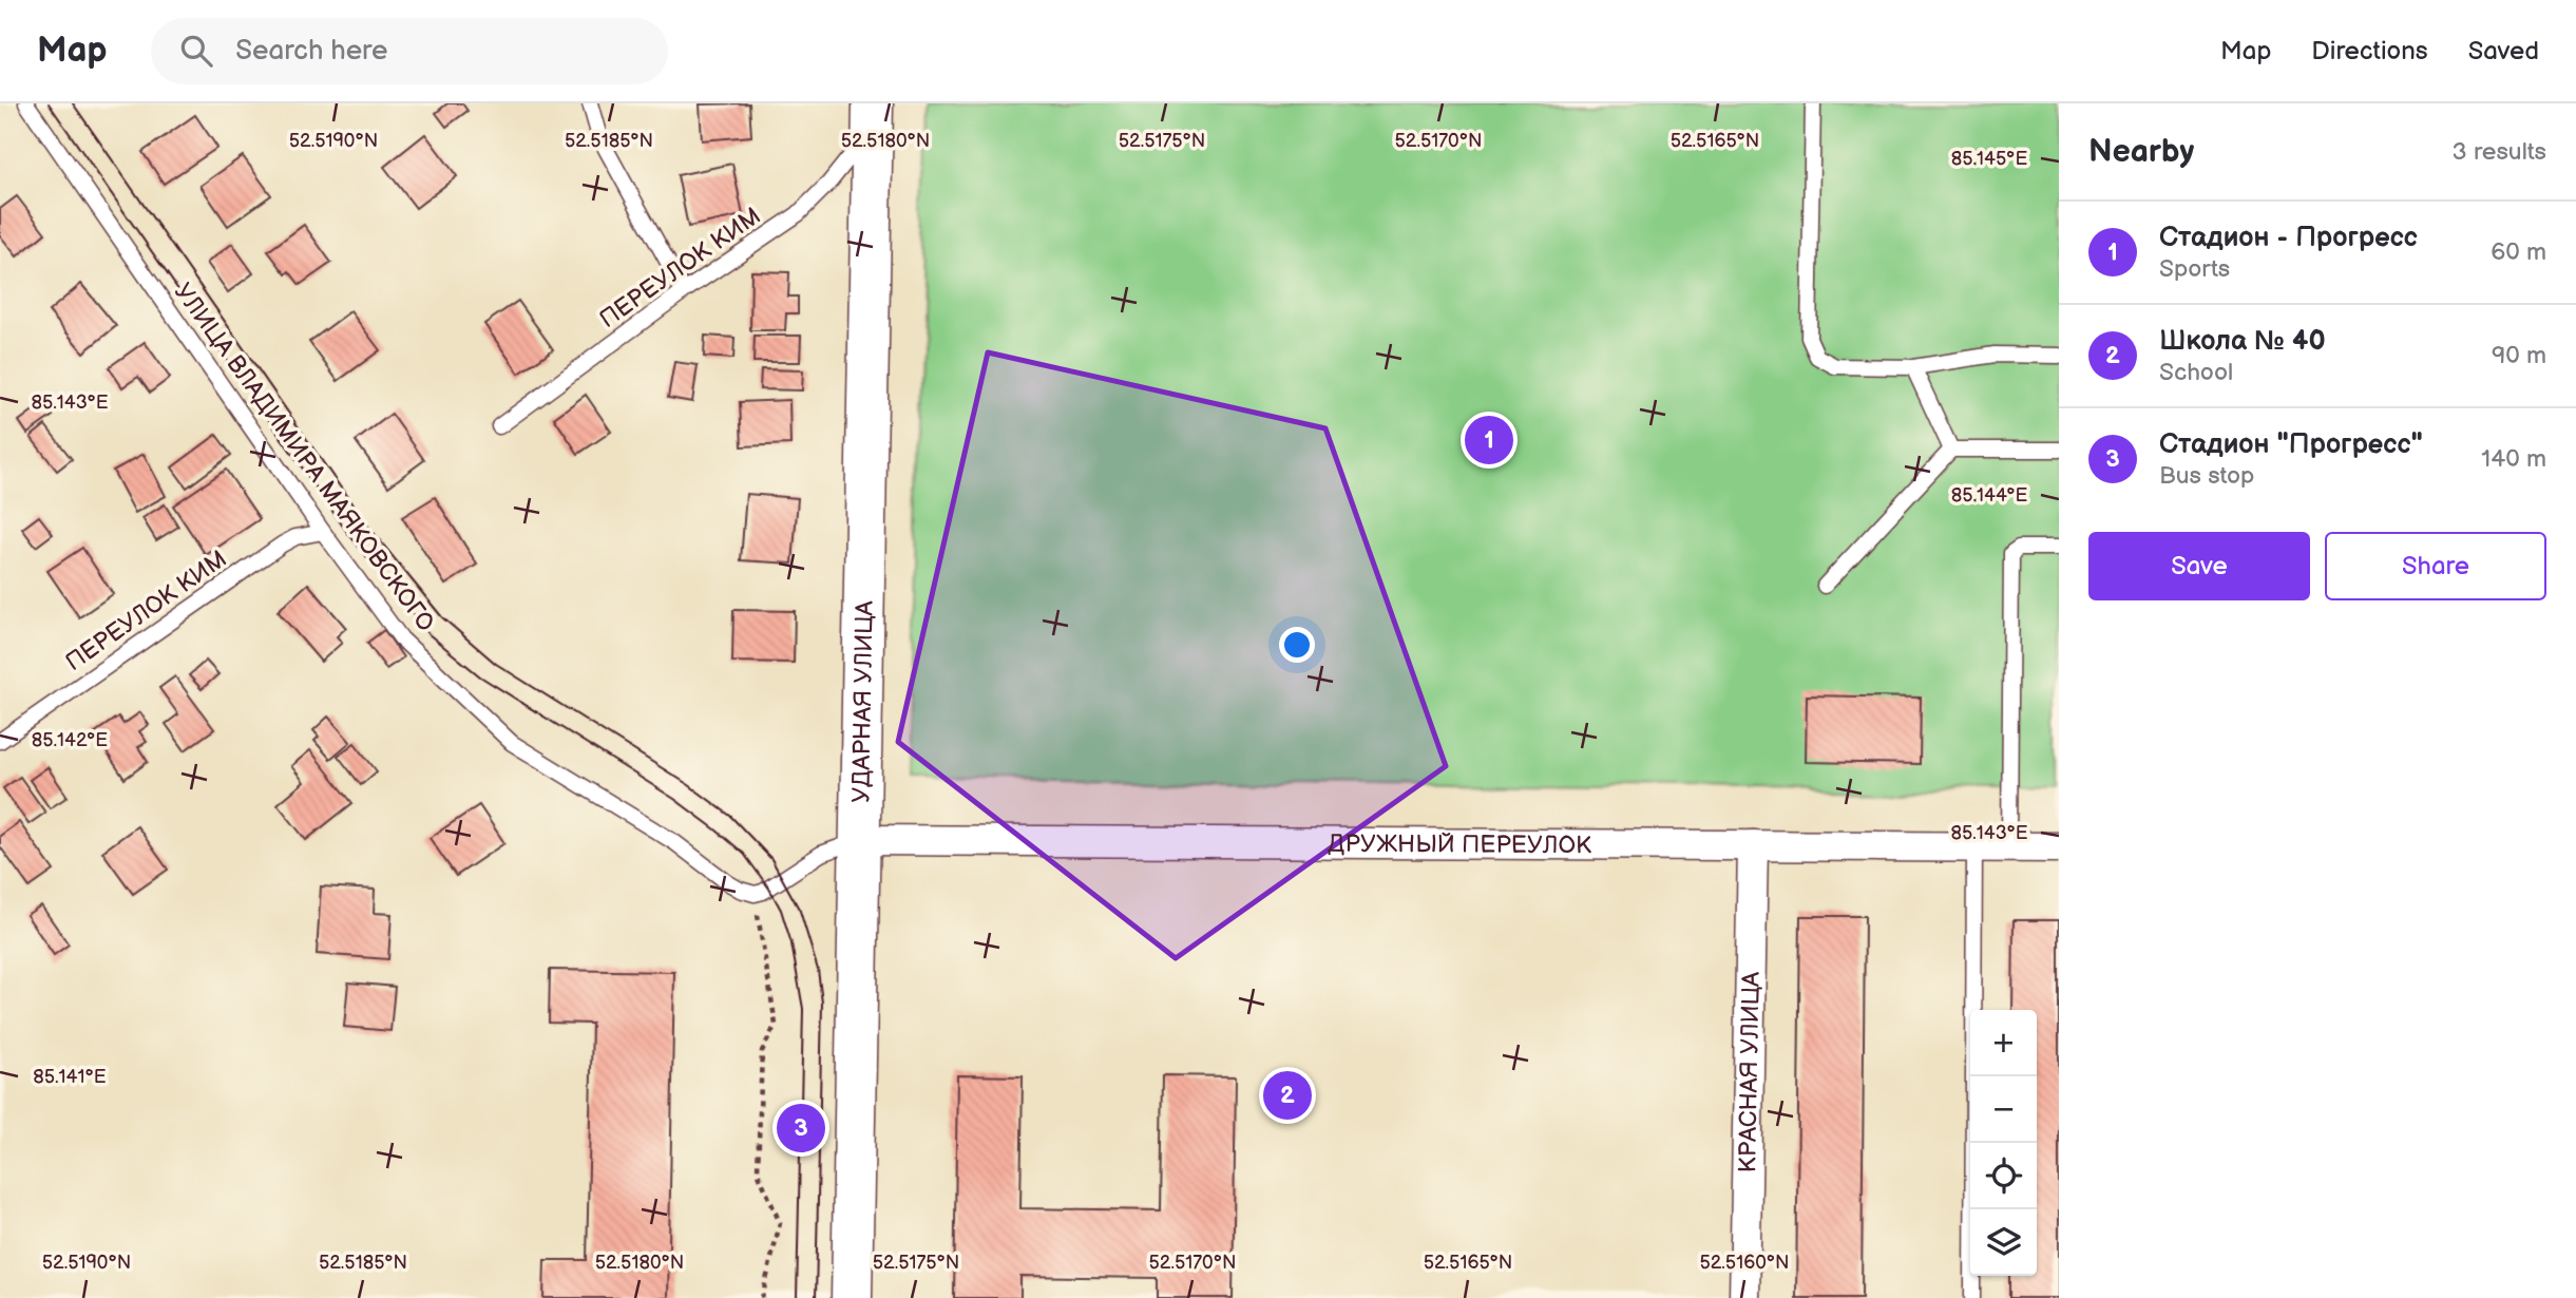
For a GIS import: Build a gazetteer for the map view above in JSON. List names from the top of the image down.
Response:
{
  "streets": {
    "street": ["УДАРНАЯ УЛИЦА", "ДРУЖНЫЙ ПЕРЕУЛОК", "КРАСНАЯ УЛИЦА"],
    "lane": ["ПЕРЕУЛОК КИМ", "УЛИЦА ВЛАДИМИРА МАЯКОВСКОГО"]
  },
  "crossings": [
    ["ПЕРЕУЛОК КИМ", "УЛИЦА ВЛАДИМИРА МАЯКОВСКОГО"],
    ["ПЕРЕУЛОК КИМ", "УДАРНАЯ УЛИЦА"],
    ["УДАРНАЯ УЛИЦА", "ДРУЖНЫЙ ПЕРЕУЛОК"],
    ["ДРУЖНЫЙ ПЕРЕУЛОК", "КРАСНАЯ УЛИЦА"]
  ],
  "page": {
    "header": "Map",
    "search": "Search here",
    "nav": ["Map", "Directions", "Saved"],
    "heading": ["Nearby", "3 results"],
    "list": [
      {
        "mark": "1",
        "name": "Стадион - Прогресс",
        "note": "Sports",
        "value": "60 m"
      },
      {
        "mark": "2",
        "name": "Школа № 40",
        "note": "School",
        "value": "90 m"
      },
      {
        "mark": "3",
        "name": "Стадион \"Прогресс\"",
        "note": "Bus stop",
        "value": "140 m"
      }
    ],
    "pins": ["1", "2", "3"],
    "buttons": ["Save", "Share"],
    "map_buttons": ["+", "−"]
  },
  "coordinates": [
    "52.5190°N",
    "52.5185°N",
    "52.5180°N",
    "52.5175°N",
    "52.5170°N",
    "52.5165°N",
    "85.145°E",
    "85.143°E",
    "85.144°E",
    "85.142°E",
    "85.141°E",
    "52.5160°N"
  ]
}
